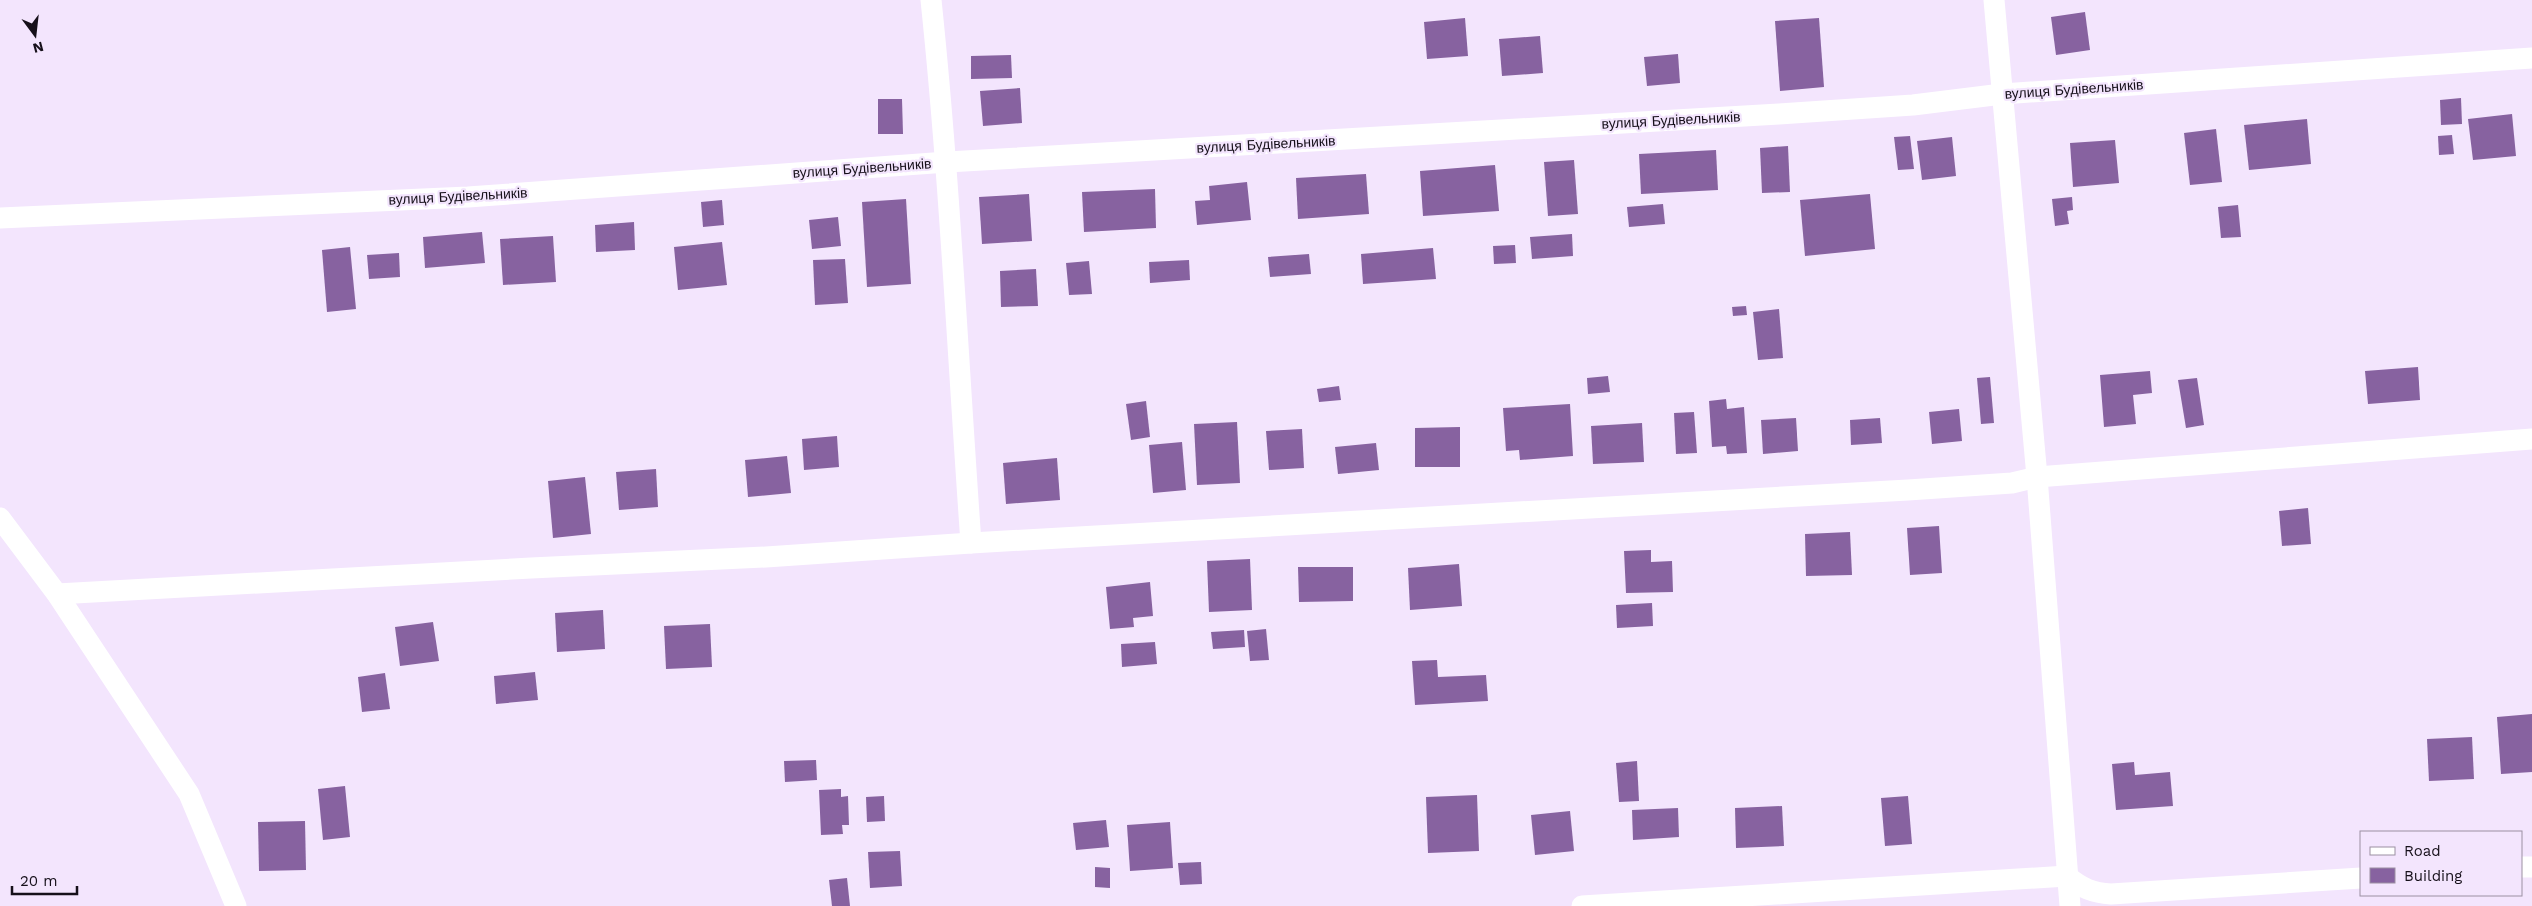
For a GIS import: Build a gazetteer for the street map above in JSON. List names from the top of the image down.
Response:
{
  "streets": {
    "street": ["вулиця Будівельників"]
  },
  "legend": ["Road", "Building"],
  "scale_bar": "20 m",
  "north": "bottom"
}
